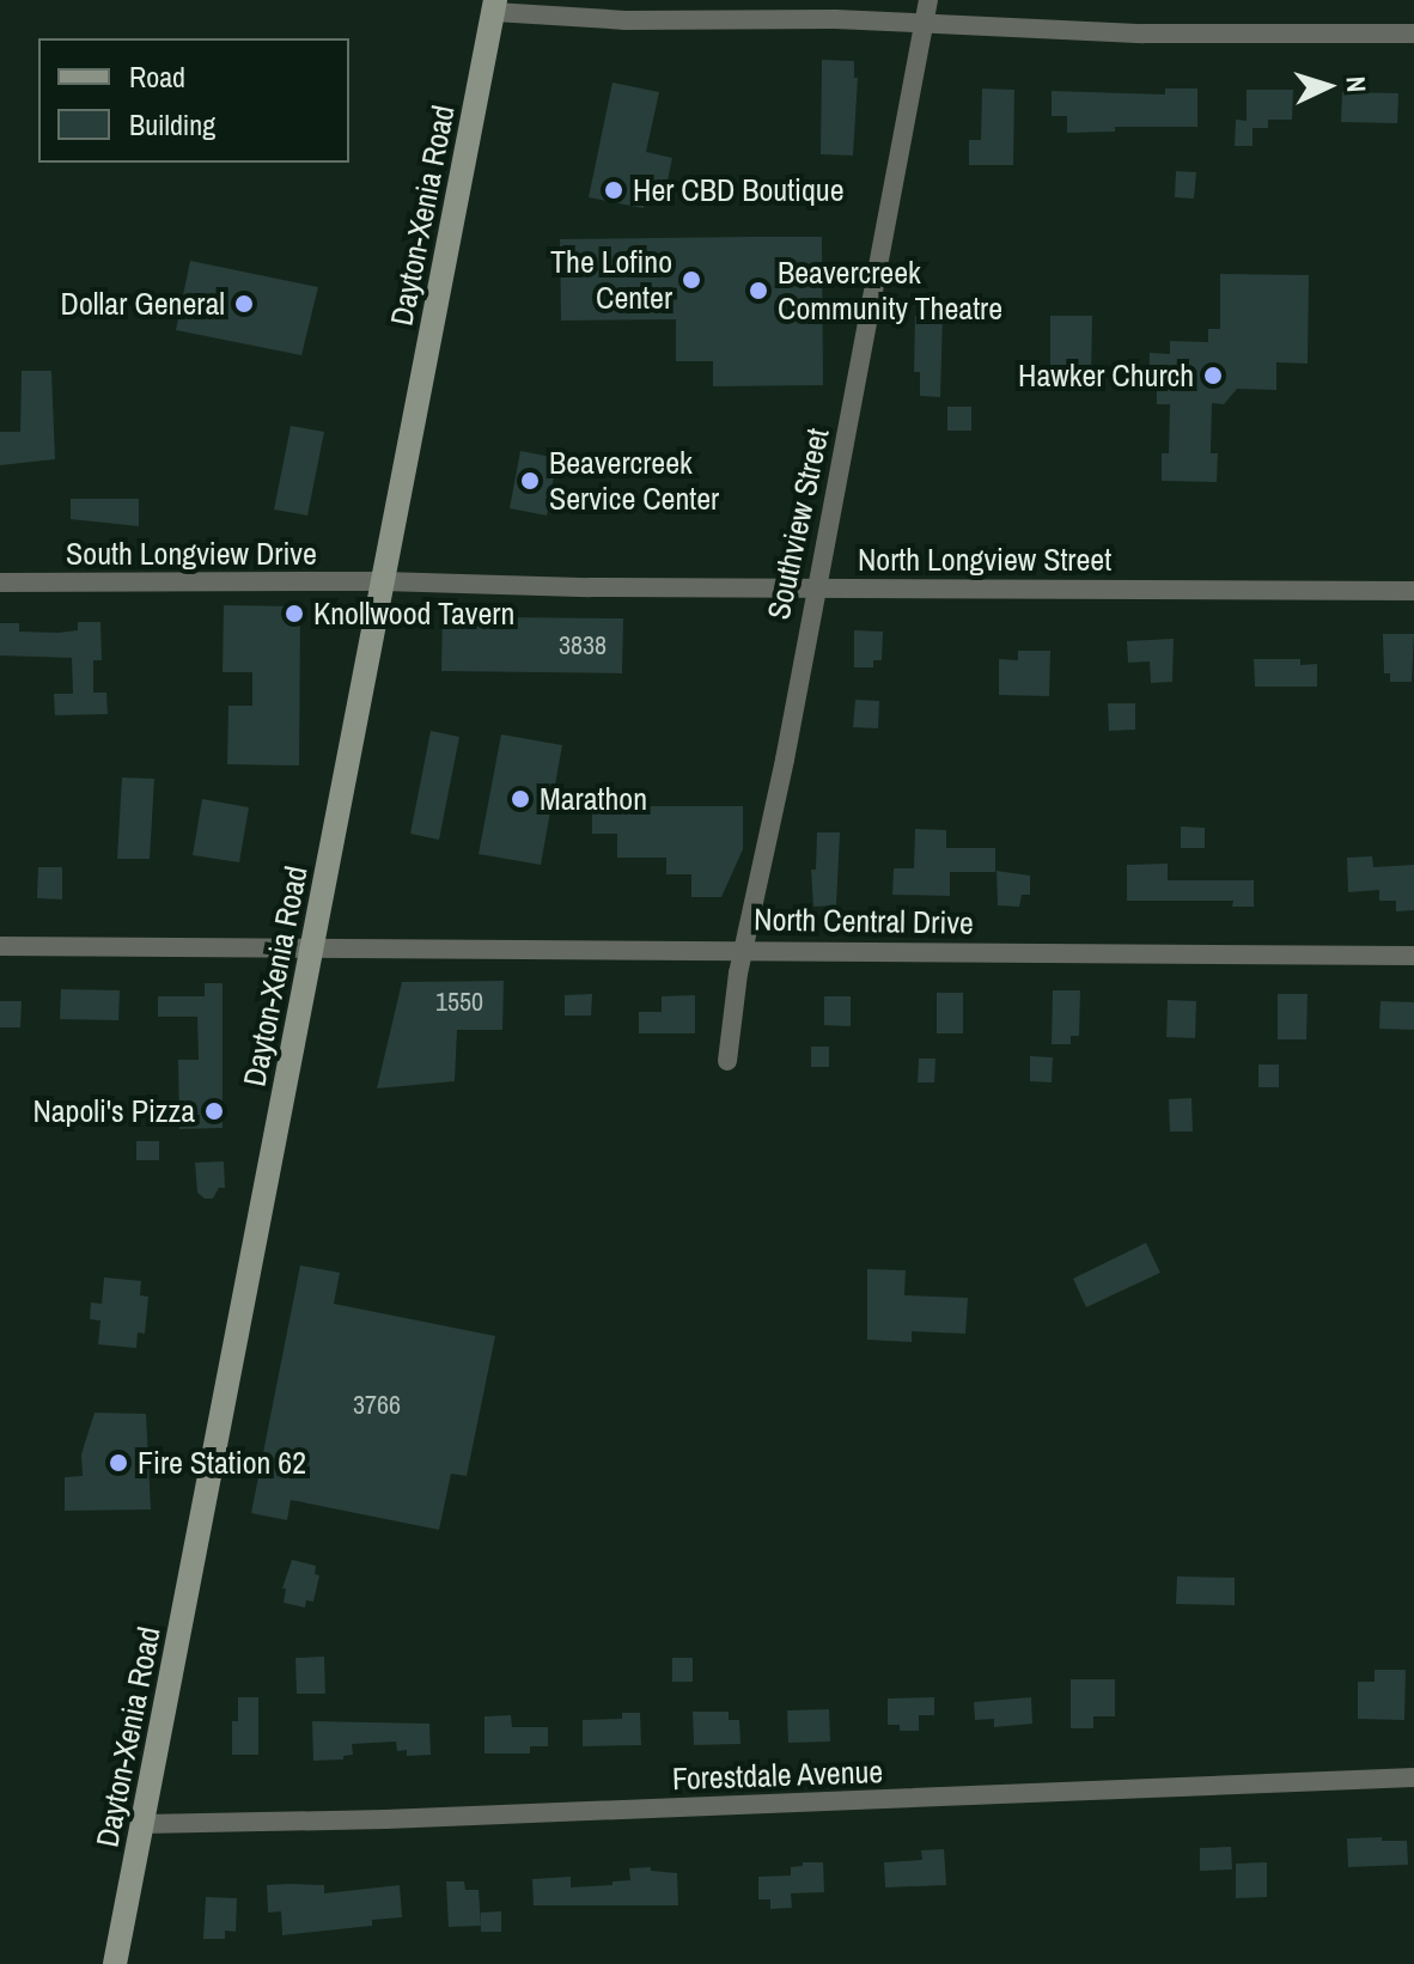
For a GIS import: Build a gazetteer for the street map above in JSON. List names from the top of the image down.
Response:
{
  "streets": {
    "main road": ["Dayton-Xenia Road"],
    "street": [
      "Southview Street",
      "South Longview Drive",
      "North Longview Street",
      "North Central Drive",
      "Forestdale Avenue"
    ]
  },
  "crossings": [
    ["Dayton-Xenia Road", "South Longview Drive"],
    ["Dayton-Xenia Road", "North Longview Street"],
    ["Dayton-Xenia Road", "North Central Drive"],
    ["Dayton-Xenia Road", "Forestdale Avenue"],
    ["Southview Street", "North Longview Street"],
    ["Southview Street", "North Central Drive"],
    ["South Longview Drive", "North Longview Street"]
  ],
  "places": [
    "Her CBD Boutique",
    "The Lofino Center",
    "Beavercreek Community Theatre",
    "Dollar General",
    "Hawker Church",
    "Beavercreek Service Center",
    "Knollwood Tavern",
    "Marathon",
    "Napoli's Pizza",
    "Fire Station 62"
  ],
  "house_numbers": ["3838", "1550", "3766"],
  "legend": ["Road", "Building"],
  "north": "right"
}
